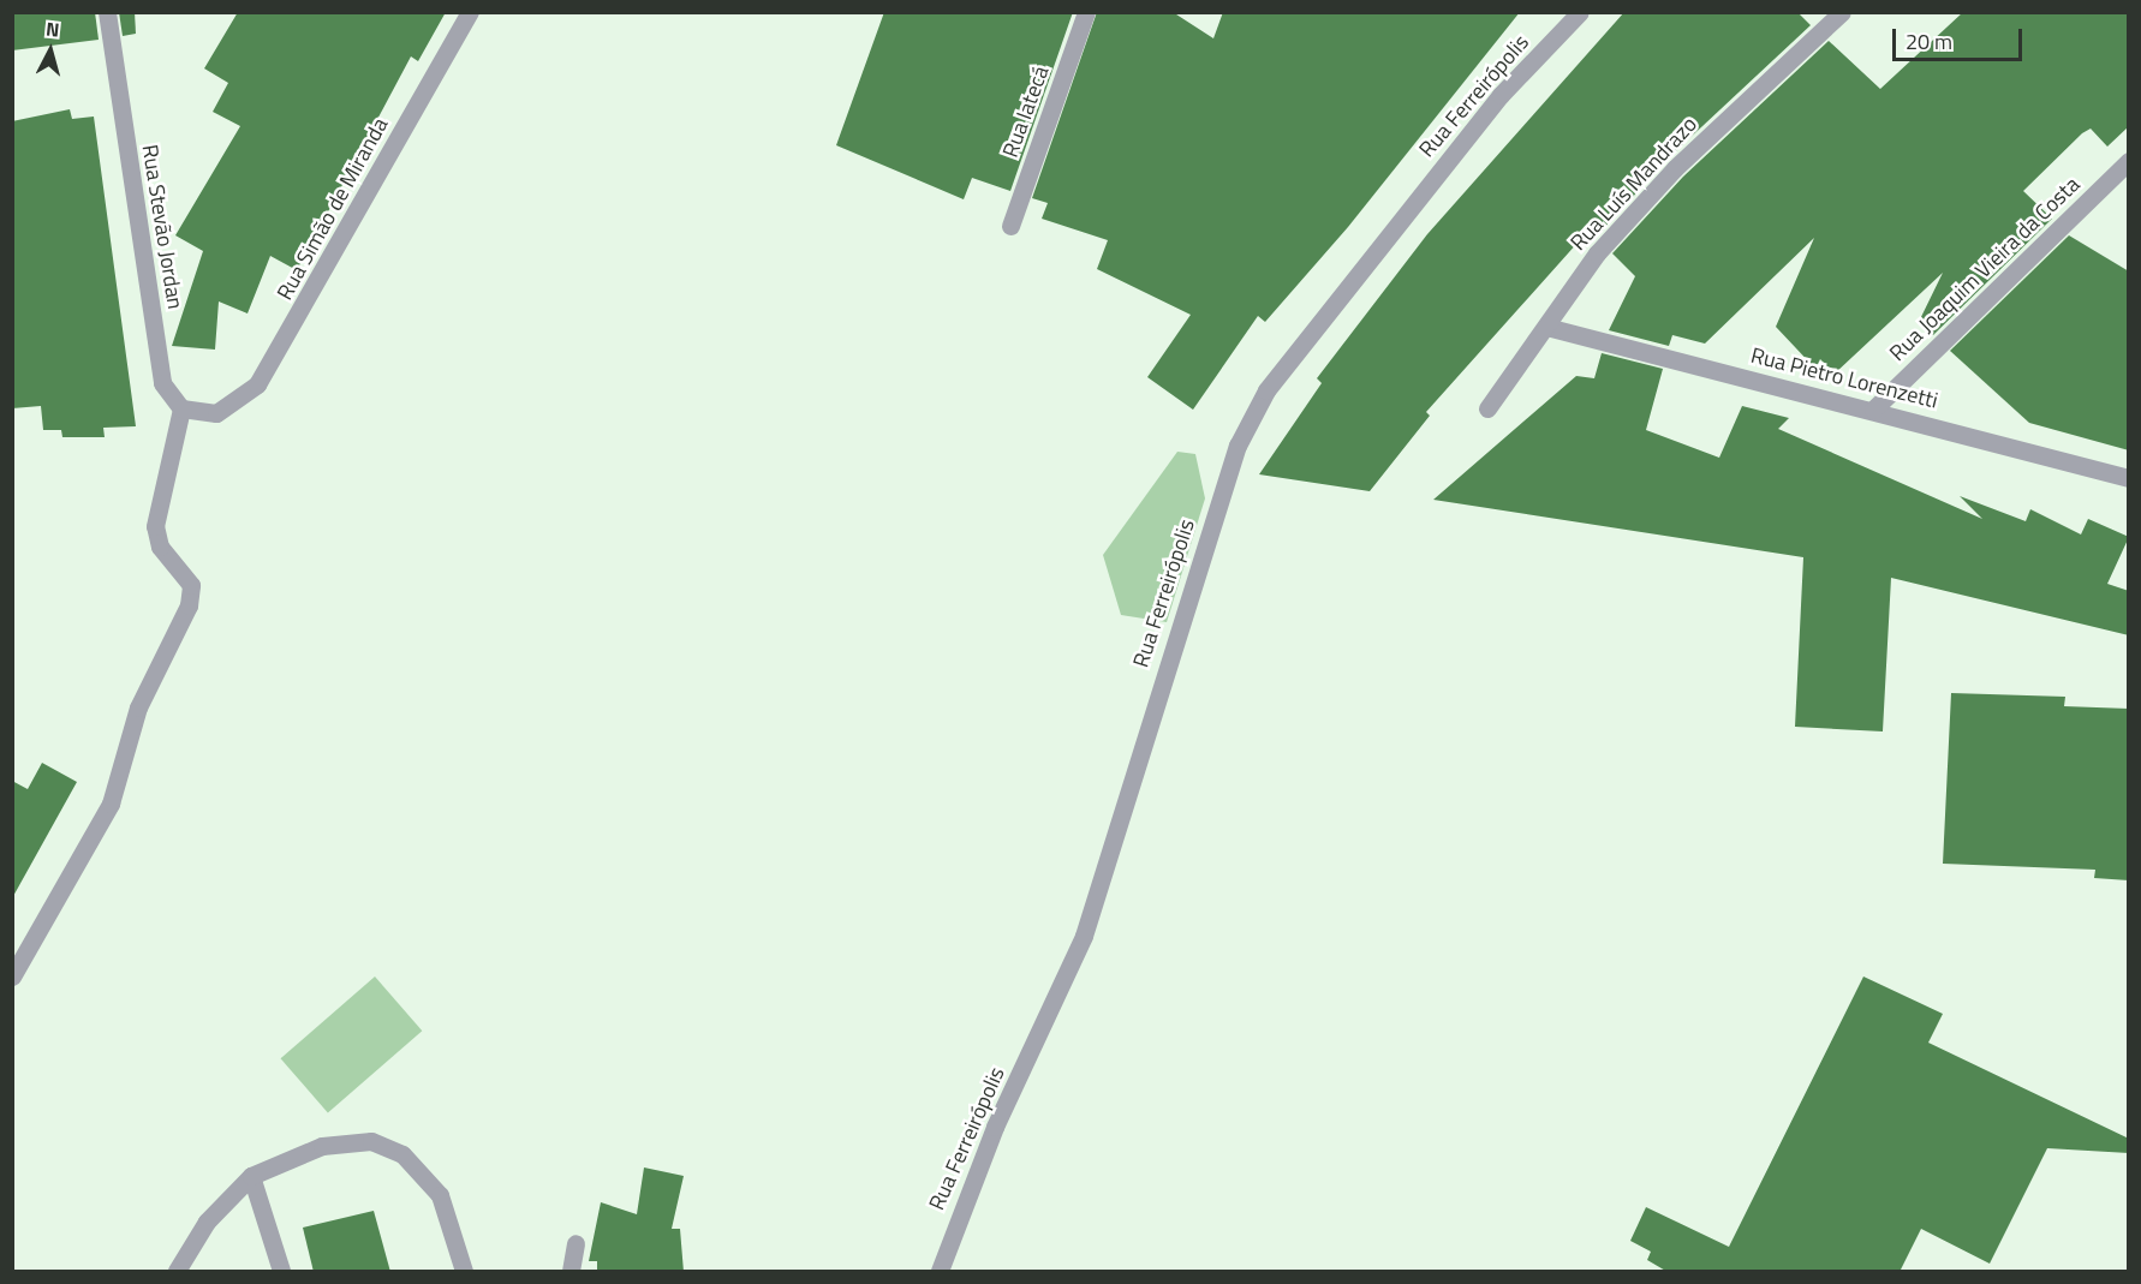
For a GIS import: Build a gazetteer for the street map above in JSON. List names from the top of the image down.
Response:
{
  "streets": {
    "street": [
      "Rua Ferreirópolis",
      "Rua Iatecá",
      "Rua Luís Mandrazo",
      "Rua Simão de Miranda",
      "Rua Stevão Jordan",
      "Rua Joaquim Vieira da Costa",
      "Rua Pietro Lorenzetti"
    ]
  },
  "crossings": [
    ["Rua Luís Mandrazo", "Rua Pietro Lorenzetti"],
    ["Rua Simão de Miranda", "Rua Stevão Jordan"],
    ["Rua Joaquim Vieira da Costa", "Rua Pietro Lorenzetti"]
  ],
  "scale_bar": "20 m",
  "north": "top"
}
